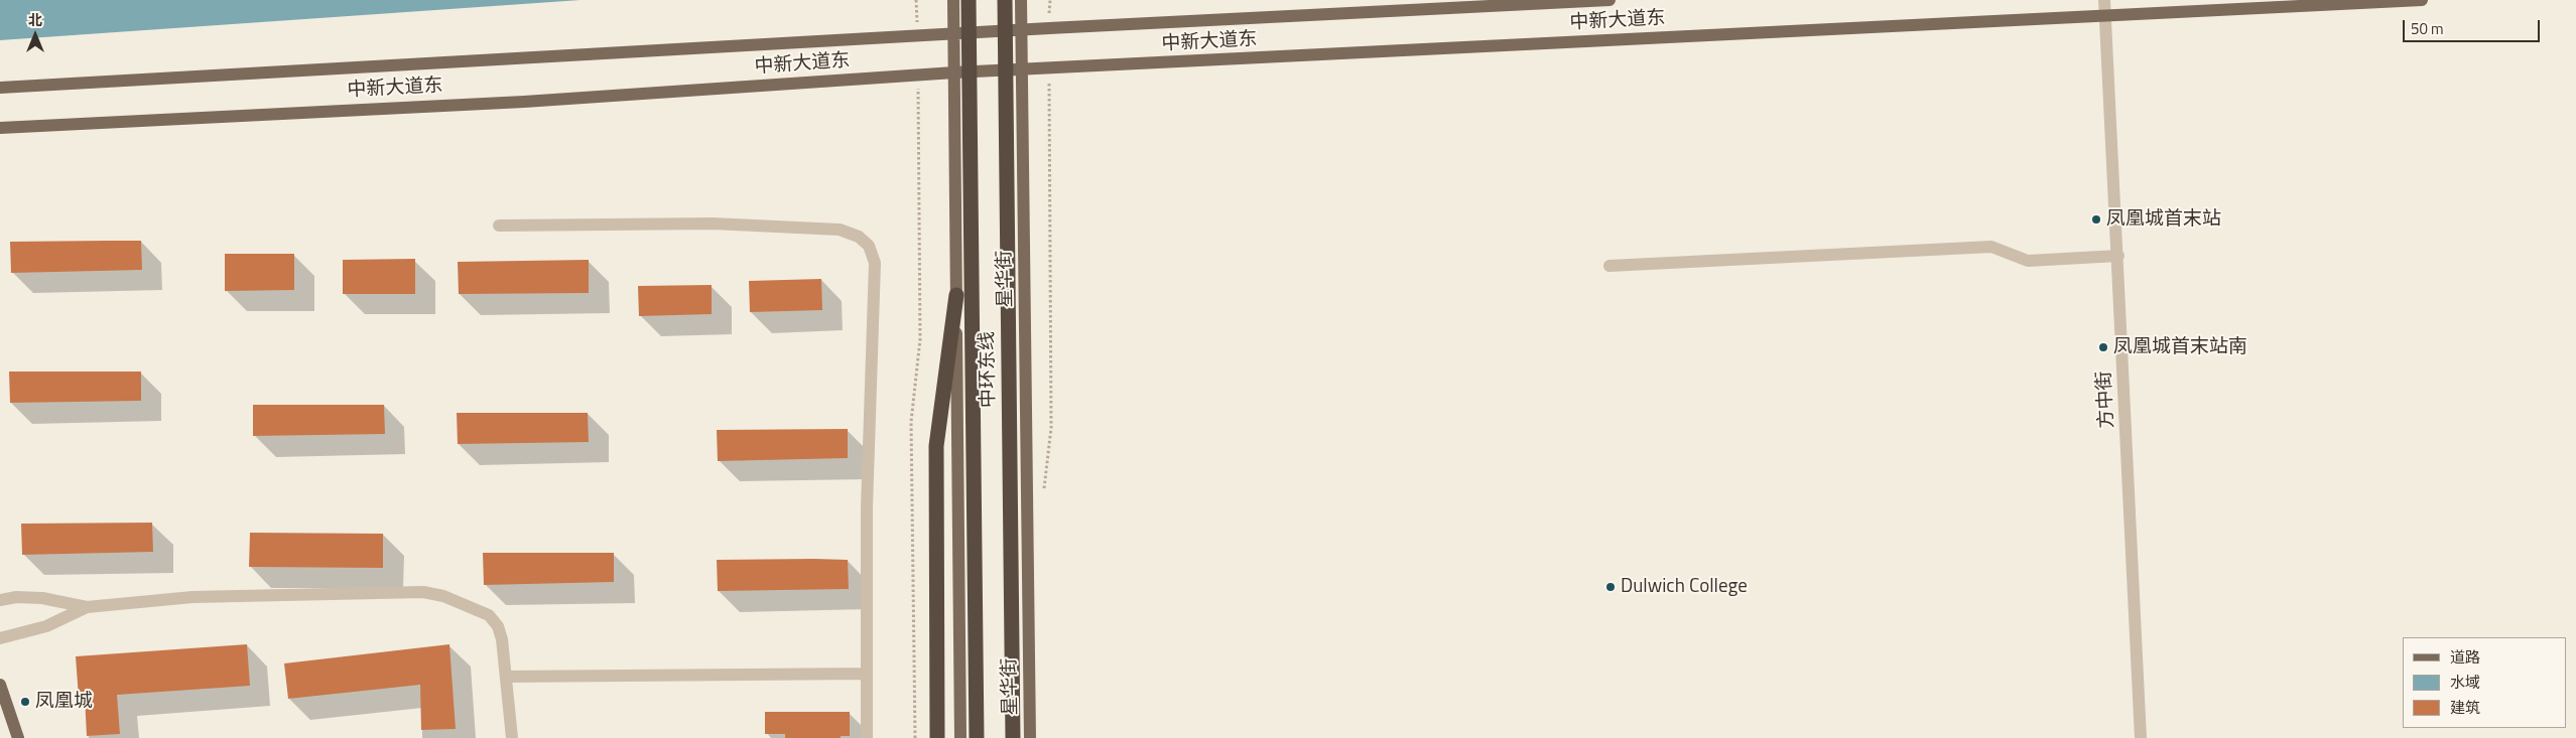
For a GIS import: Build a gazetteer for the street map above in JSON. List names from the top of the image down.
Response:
{
  "streets": {
    "highway": ["中环东线"],
    "main road": ["中新大道东", "星华街"],
    "street": ["方中街"]
  },
  "crossings": [
    ["中新大道东", "星华街"],
    ["中新大道东", "方中街"]
  ],
  "places": [
    "凤凰城首末站",
    "凤凰城首末站南",
    "Dulwich College",
    "凤凰城"
  ],
  "legend": ["道路", "水域", "建筑"],
  "scale_bar": "50 m",
  "north": "top"
}
